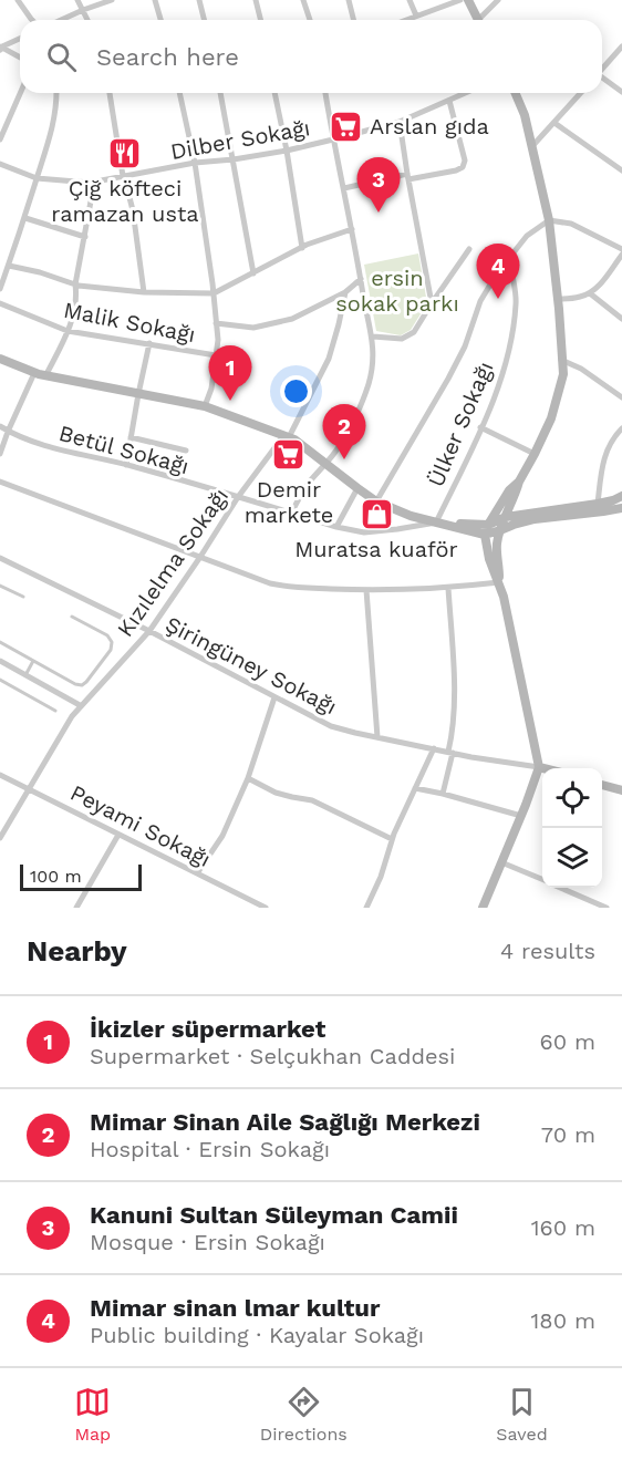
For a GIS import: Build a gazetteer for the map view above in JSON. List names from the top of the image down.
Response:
{
  "streets": {
    "street": [
      "Dilber Sokağı",
      "Malik Sokağı",
      "Ülker Sokağı",
      "Betül Sokağı",
      "Kızılelma Sokağı",
      "Şiringüney Sokağı",
      "Peyami Sokağı"
    ]
  },
  "crossings": [
    ["Ülker Sokağı", "Betül Sokağı"],
    ["Betül Sokağı", "Kızılelma Sokağı"],
    ["Kızılelma Sokağı", "Şiringüney Sokağı"],
    ["Kızılelma Sokağı", "Peyami Sokağı"]
  ],
  "parks": ["ersin sokak parkı"],
  "places": {
    "supermarket": ["Arslan gıda", "Demir markete"],
    "restaurant": ["Çiğ köfteci ramazan usta"],
    "shop": ["Muratsa kuaför"]
  },
  "scale_bar": "100 m",
  "page": {
    "search": "Search here",
    "pins": [
      "3",
      "4",
      "1",
      "2"
    ],
    "scale": "100 m",
    "heading": ["Nearby", "4 results"],
    "list": [
      {
        "mark": "1",
        "name": "İkizler süpermarket",
        "note": "Supermarket · Selçukhan Caddesi",
        "value": "60 m"
      },
      {
        "mark": "2",
        "name": "Mimar Sinan Aile Sağlığı Merkezi",
        "note": "Hospital · Ersin Sokağı",
        "value": "70 m"
      },
      {
        "mark": "3",
        "name": "Kanuni Sultan Süleyman Camii",
        "note": "Mosque · Ersin Sokağı",
        "value": "160 m"
      },
      {
        "mark": "4",
        "name": "Mimar sinan lmar kultur",
        "note": "Public building · Kayalar Sokağı",
        "value": "180 m"
      }
    ],
    "nav": ["Map", "Directions", "Saved"]
  }
}
